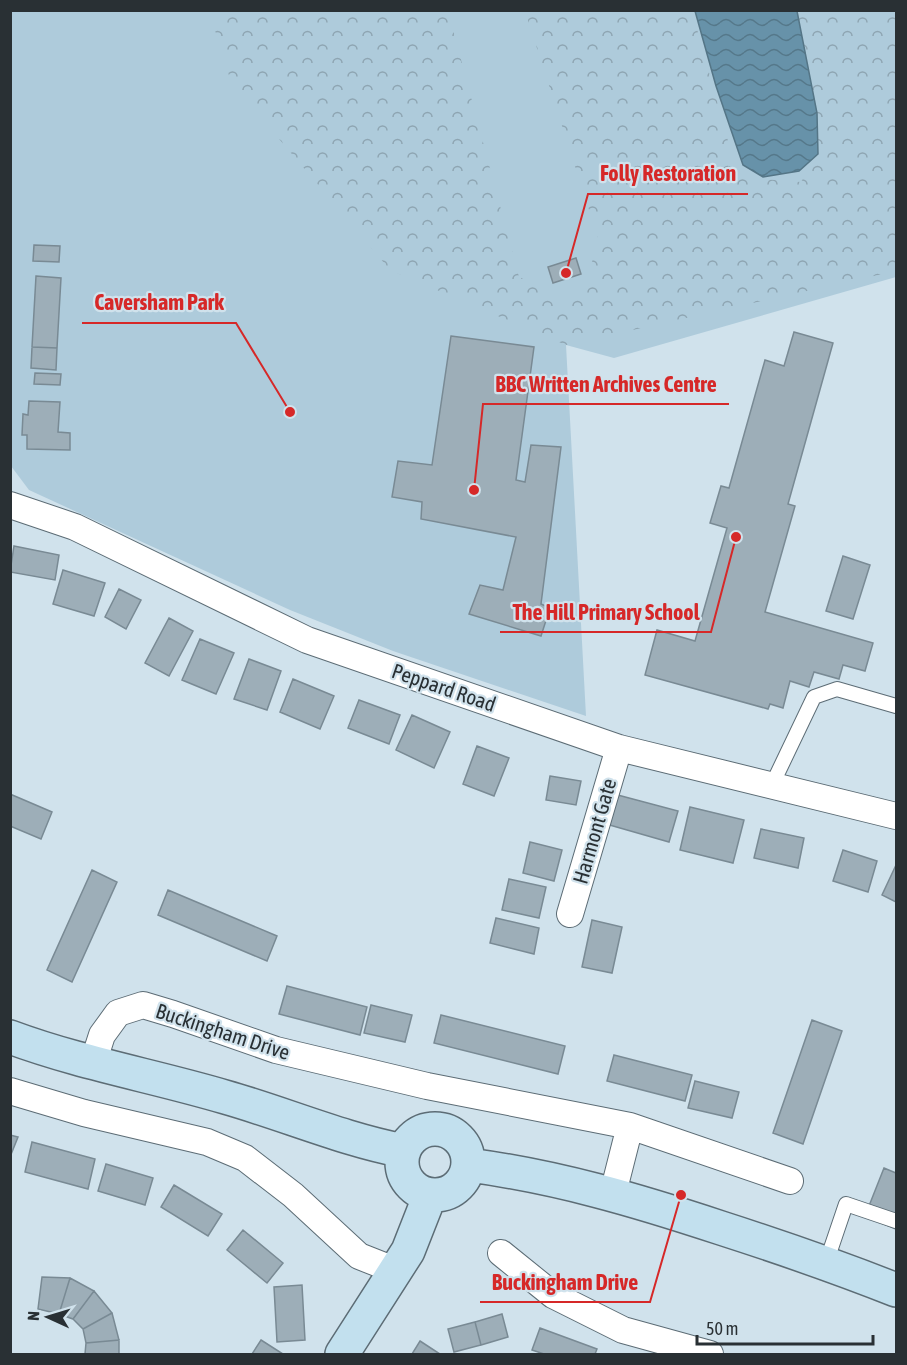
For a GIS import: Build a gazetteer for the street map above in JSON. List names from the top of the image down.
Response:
{
  "streets": {
    "street": ["Peppard Road", "Harmont Gate", "Buckingham Drive"]
  },
  "crossings": [
    ["Peppard Road", "Harmont Gate"]
  ],
  "places": [
    "Folly Restoration",
    "Caversham Park",
    "BBC Written Archives Centre",
    "The Hill Primary School",
    "Buckingham Drive"
  ],
  "scale_bar": "50 m",
  "north": "left"
}
